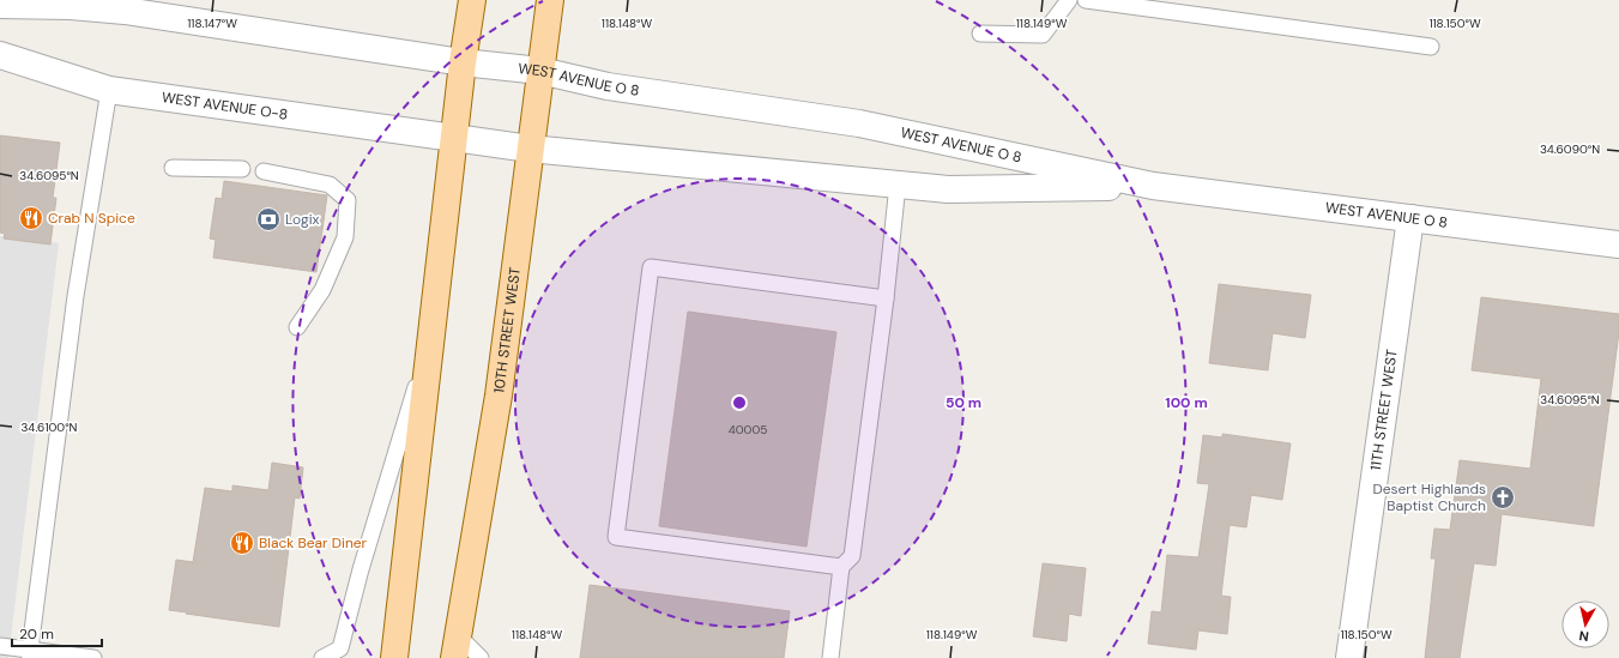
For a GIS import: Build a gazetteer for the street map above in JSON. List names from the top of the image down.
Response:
{
  "streets": {
    "main road": ["10TH STREET WEST"],
    "street": ["WEST AVENUE O 8", "WEST AVENUE O-8", "11TH STREET WEST"]
  },
  "crossings": [
    ["WEST AVENUE O 8", "WEST AVENUE O-8"],
    ["WEST AVENUE O 8", "10TH STREET WEST"],
    ["WEST AVENUE O 8", "11TH STREET WEST"]
  ],
  "places": {
    "restaurant": ["Crab N Spice", "Black Bear Diner"],
    "bank": ["Logix"],
    "church": ["Desert Highlands Baptist Church"]
  },
  "house_numbers": ["40005"],
  "scale_bar": "20 m",
  "north": "bottom",
  "coordinates": [
    "118.147°W",
    "118.148°W",
    "118.149°W",
    "118.150°W",
    "34.6090°N",
    "34.6095°N",
    "34.6100°N"
  ],
  "rings": ["50 m", "100 m"]
}
